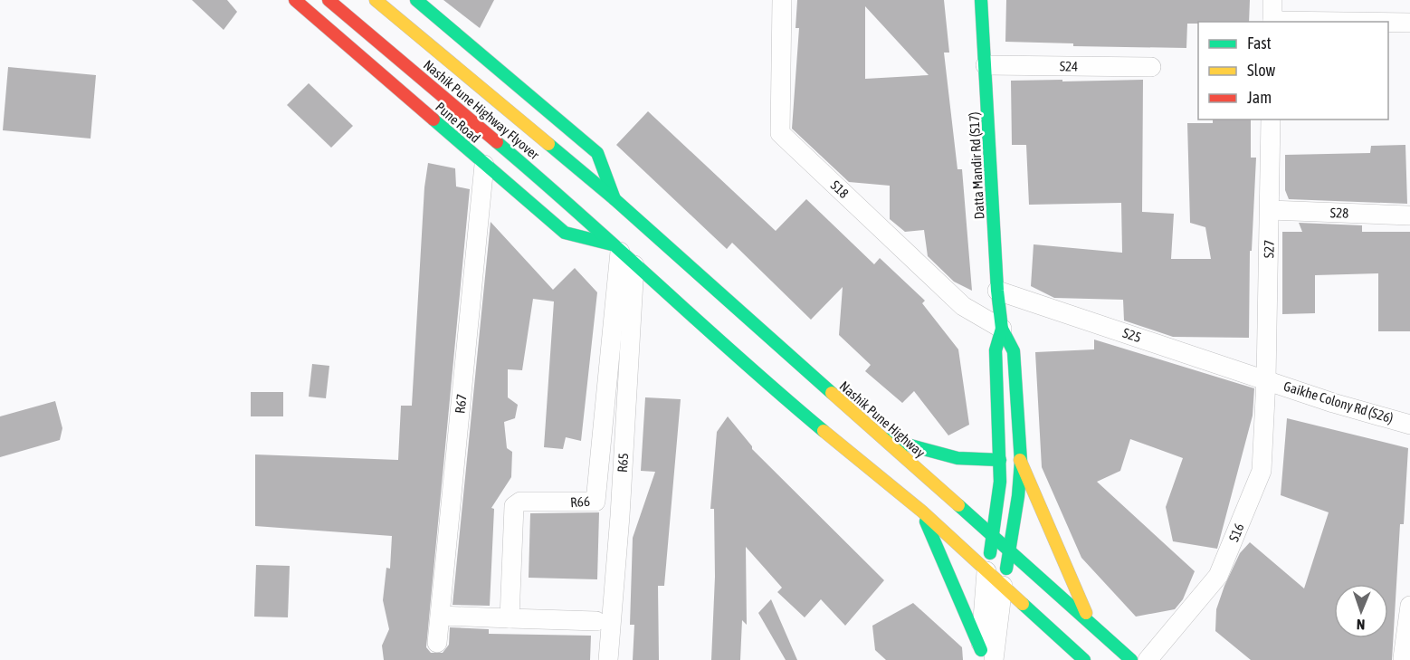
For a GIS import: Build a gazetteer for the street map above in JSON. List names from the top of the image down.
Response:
{
  "streets": {
    "main road": [
      "Nashik Pune Highway Flyover",
      "Pune Road",
      "Datta Mandir Rd (S17)",
      "Nashik Pune Highway"
    ],
    "street": [
      "S24",
      "S18",
      "S28",
      "S27",
      "S25",
      "Gaikhe Colony Rd (S26)",
      "R67",
      "R65",
      "R66",
      "S16"
    ]
  },
  "crossings": [
    ["S24", "Datta Mandir Rd (S17)"],
    ["Nashik Pune Highway Flyover", "Pune Road"],
    ["Nashik Pune Highway Flyover", "Nashik Pune Highway"],
    ["Nashik Pune Highway Flyover", "R66"],
    ["Pune Road", "R67"],
    ["Pune Road", "R66"],
    ["Datta Mandir Rd (S17)", "S18"],
    ["Datta Mandir Rd (S17)", "S25"],
    ["Datta Mandir Rd (S17)", "Nashik Pune Highway"],
    ["S28", "S27"],
    ["S27", "S25"],
    ["S27", "Gaikhe Colony Rd (S26)"],
    ["S27", "S16"],
    ["S25", "Gaikhe Colony Rd (S26)"],
    ["S25", "S16"],
    ["Gaikhe Colony Rd (S26)", "S16"]
  ],
  "legend": ["Fast", "Slow", "Jam"],
  "north": "bottom"
}
